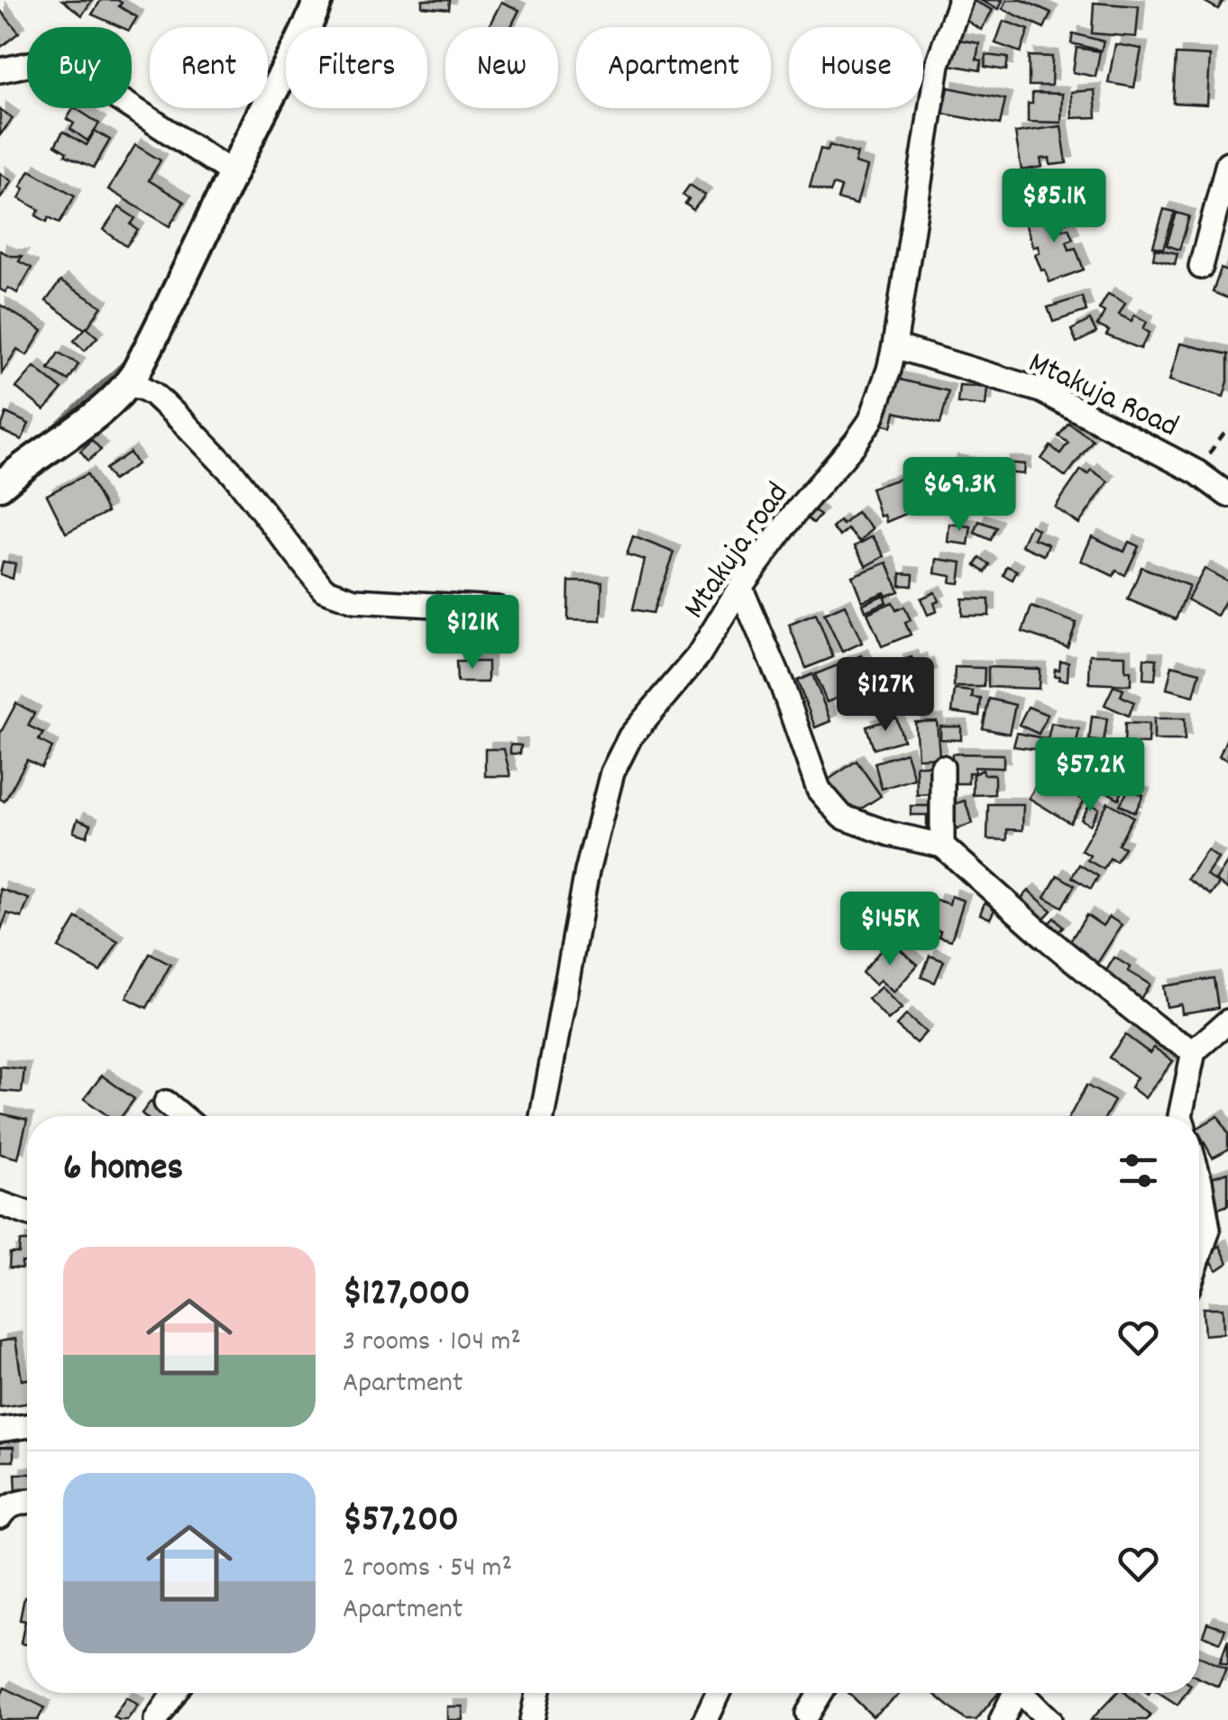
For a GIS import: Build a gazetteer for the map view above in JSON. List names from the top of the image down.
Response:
{
  "streets": {
    "street": ["Mtakuja Road", "Mtakuja road"]
  },
  "crossings": [
    ["Mtakuja Road", "Mtakuja road"]
  ],
  "page": {
    "chip": [
      "Buy",
      "Rent",
      "Filters",
      "New",
      "Apartment",
      "House"
    ],
    "price": [
      "$85.1K",
      "$69.3K",
      "$121K",
      "$127K",
      "$57.2K",
      "$145K"
    ],
    "heading": "6 homes",
    "list": [
      {
        "name": "$127,000",
        "note": "3 rooms · 104 m² · Apartment"
      },
      {
        "name": "$57,200",
        "note": "2 rooms · 54 m² · Apartment"
      }
    ]
  }
}
